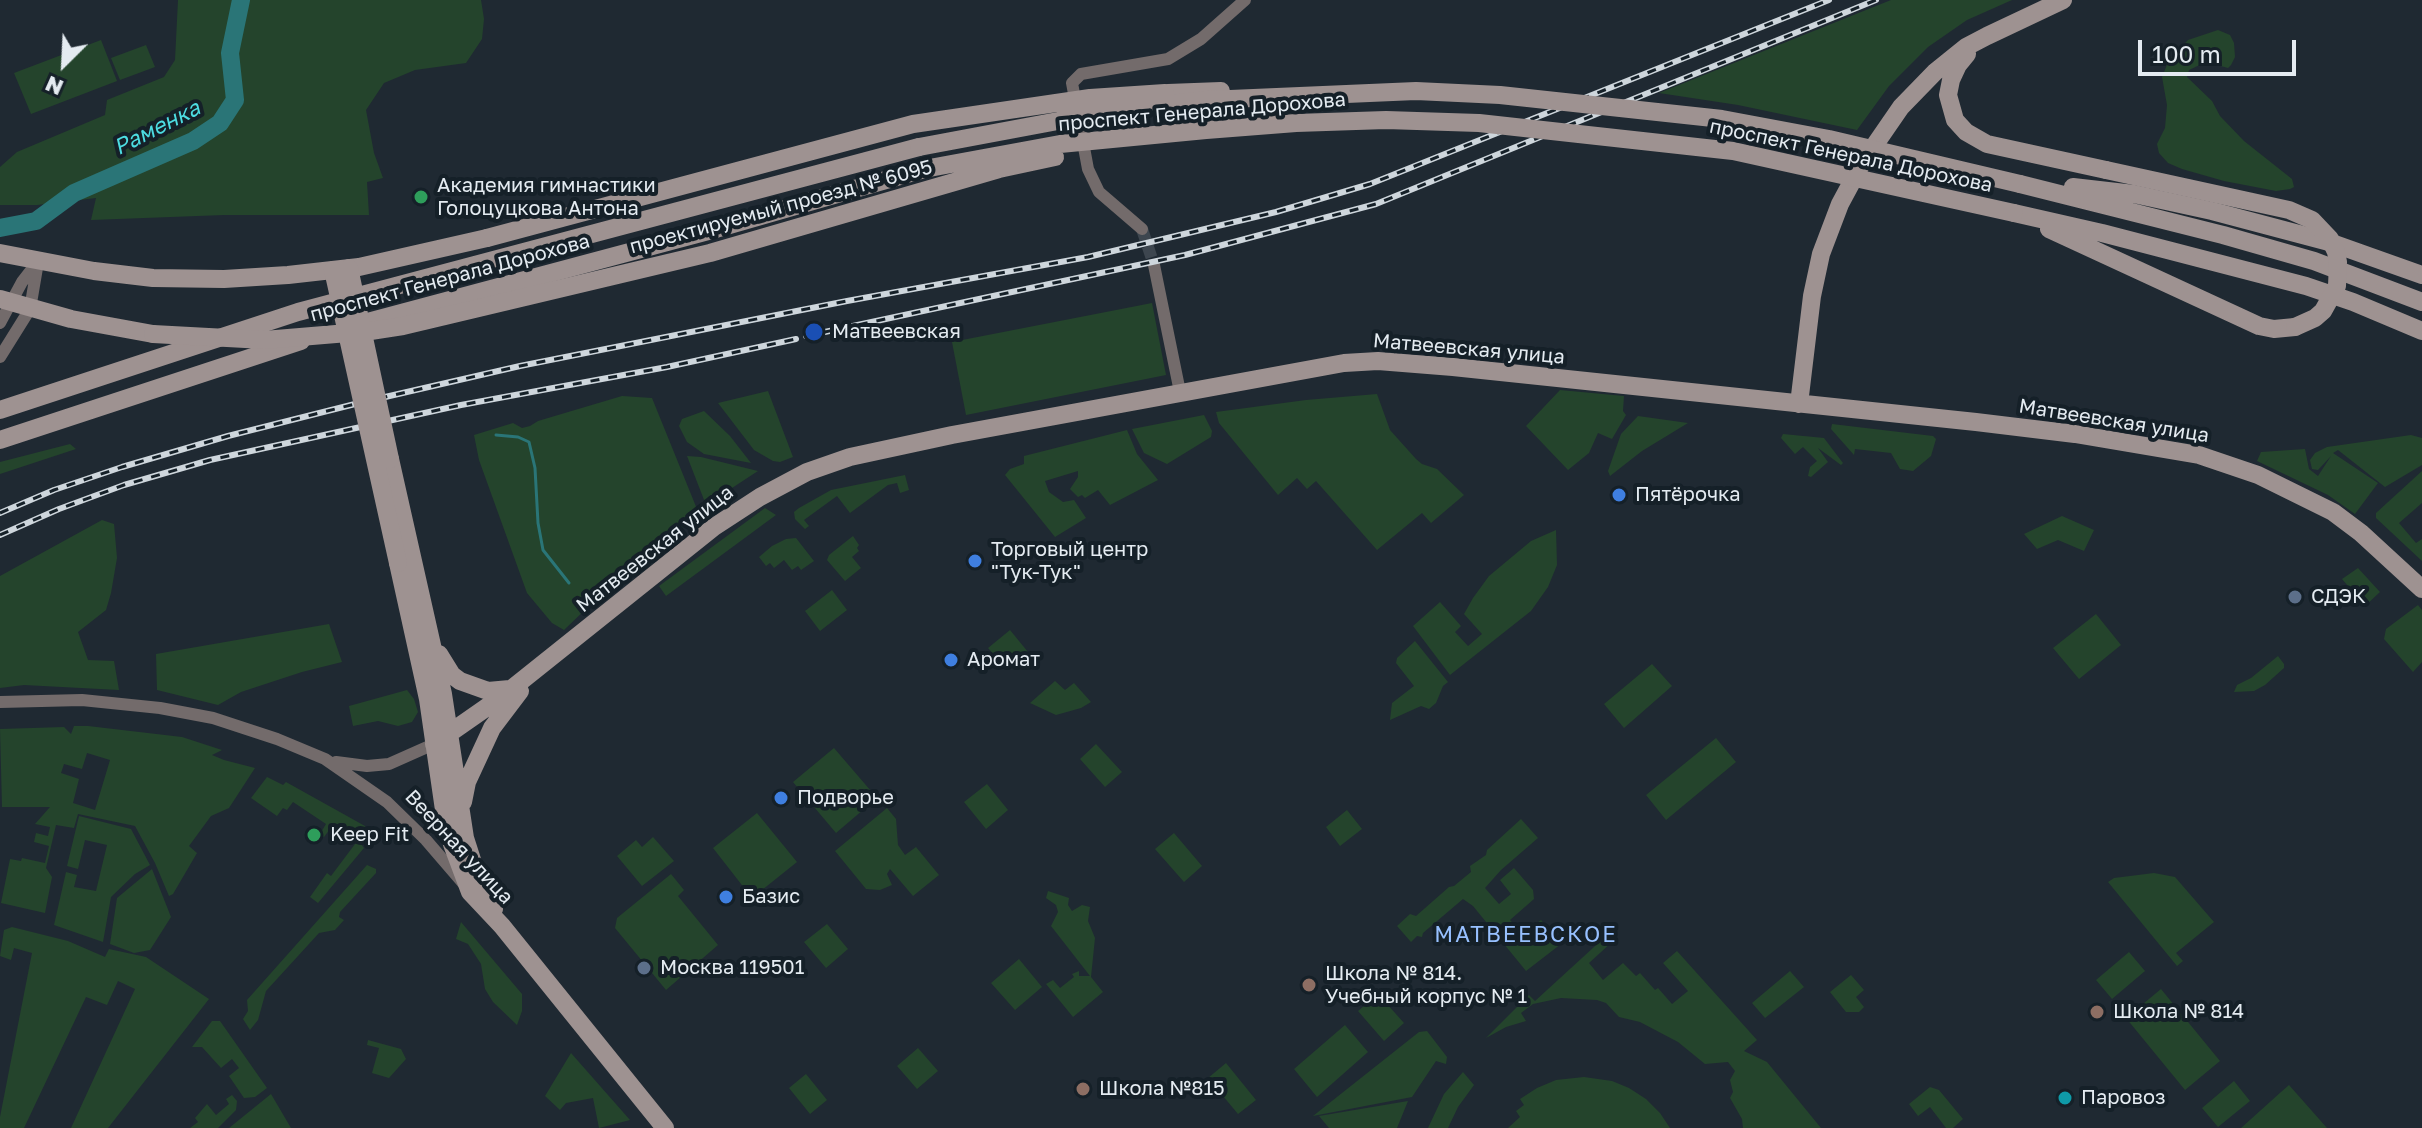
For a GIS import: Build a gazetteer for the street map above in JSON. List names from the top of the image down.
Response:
{
  "streets": {
    "main road": [
      "проспект Генерала Дорохова",
      "проектируемый проезд № 6095",
      "Матвеевская улица",
      "Веерная улица"
    ]
  },
  "crossings": [
    ["проспект Генерала Дорохова", "проектируемый проезд № 6095"]
  ],
  "districts": ["МАТВЕЕВСКОЕ"],
  "water": ["Раменка"],
  "places": [
    "Академия гимнастики Голоцуцкова Антона",
    "Матвеевская",
    "Пятёрочка",
    "Торговый центр \"Тук-Тук\"",
    "СДЭК",
    "Аромат",
    "Подворье",
    "Keep Fit",
    "Базис",
    "Москва 119501",
    "Школа № 814. Учебный корпус № 1",
    "Школа № 814",
    "Школа №815",
    "Паровоз"
  ],
  "scale_bar": "100 m",
  "north": "bottom left"
}
